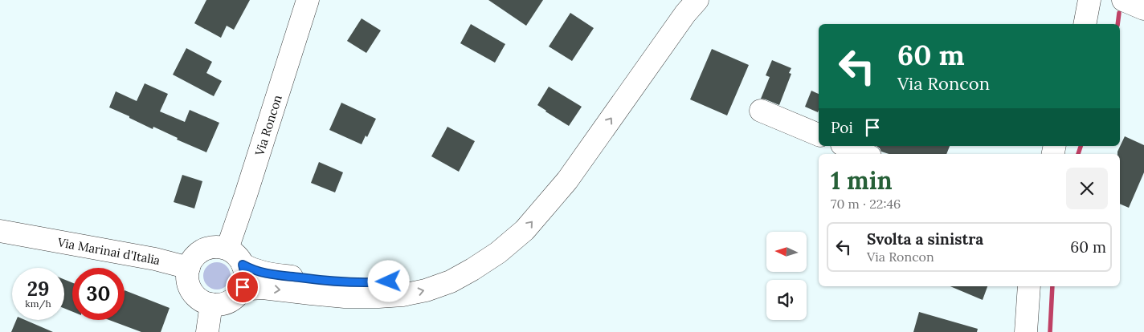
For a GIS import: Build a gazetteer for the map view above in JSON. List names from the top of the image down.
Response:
{
  "streets": {
    "street": ["Via Roncon", "Via Marinai d'Italia"]
  },
  "crossings": [
    ["Via Roncon", "Via Marinai d'Italia"]
  ],
  "north": "left",
  "page": {
    "turn": ["60 m", "Via Roncon"],
    "then": "Poi",
    "heading": ["1 min", "70 m · 22:46"],
    "list": [
      {
        "name": "Svolta a sinistra",
        "note": "Via Roncon",
        "value": "60 m"
      }
    ],
    "speed": "29 km/h",
    "limit": "30"
  }
}
